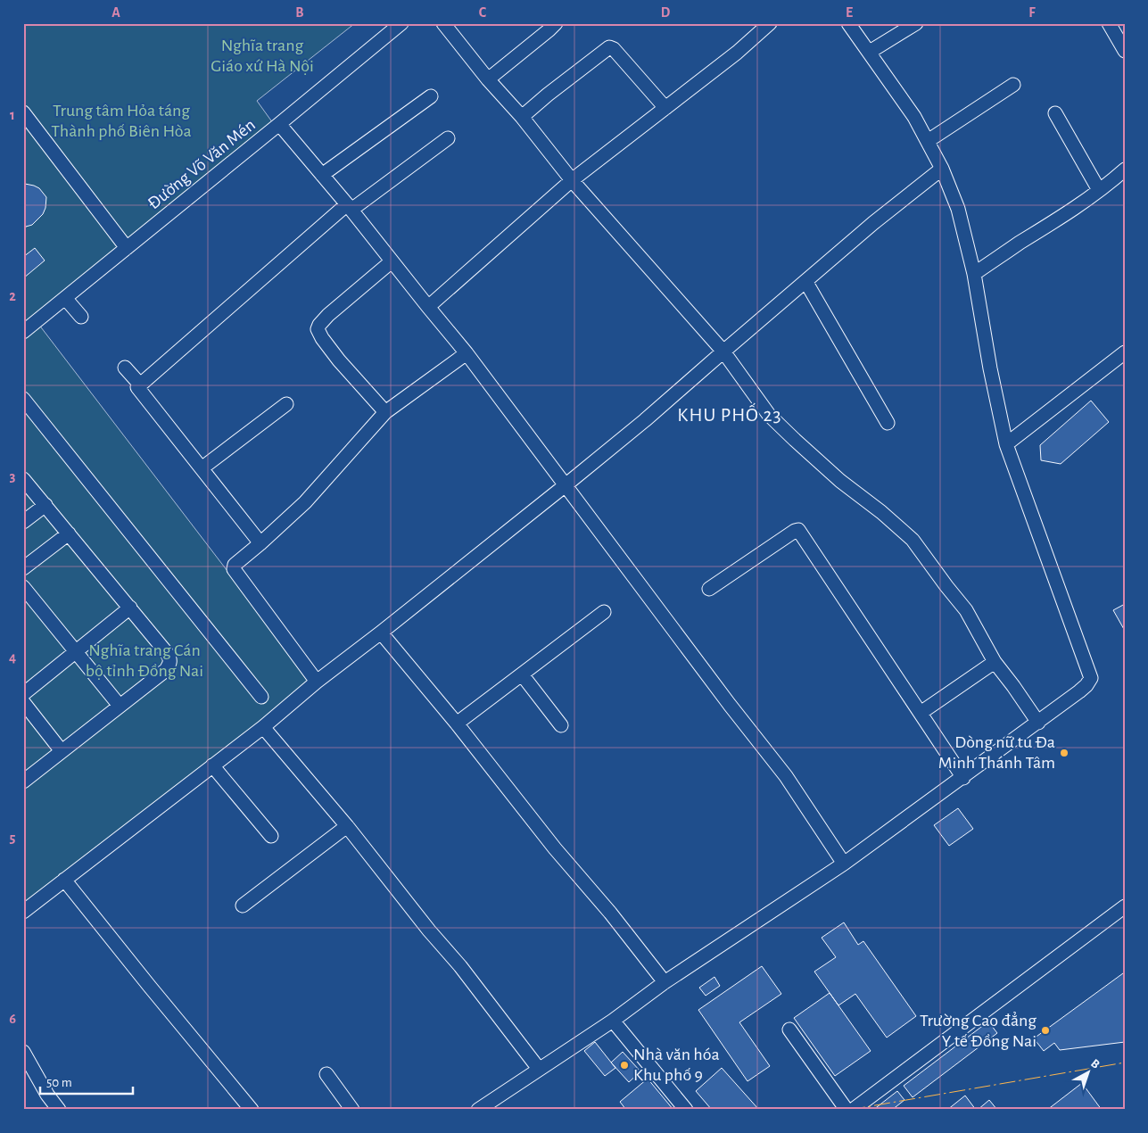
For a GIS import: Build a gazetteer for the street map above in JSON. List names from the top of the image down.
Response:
{
  "streets": {
    "street": ["Đường Võ Văn Mén"]
  },
  "districts": ["KHU PHỐ 23"],
  "parks": ["Nghĩa trang Giáo xứ Hà Nội", "Trung tâm Hỏa táng Thành phố Biên Hòa", "Nghĩa trang Cán bộ tỉnh Đồng Nai"],
  "places": ["Dòng nữ tu Đa Minh Thánh Tâm", "Trường Cao đẳng Y tế Đồng Nai", "Nhà văn hóa Khu phố 9"],
  "scale_bar": "50 m",
  "north": "top right",
  "grid": {
    "columns": [
      "A",
      "B",
      "C",
      "D",
      "E",
      "F"
    ],
    "rows": [
      "1",
      "2",
      "3",
      "4",
      "5",
      "6"
    ]
  }
}
